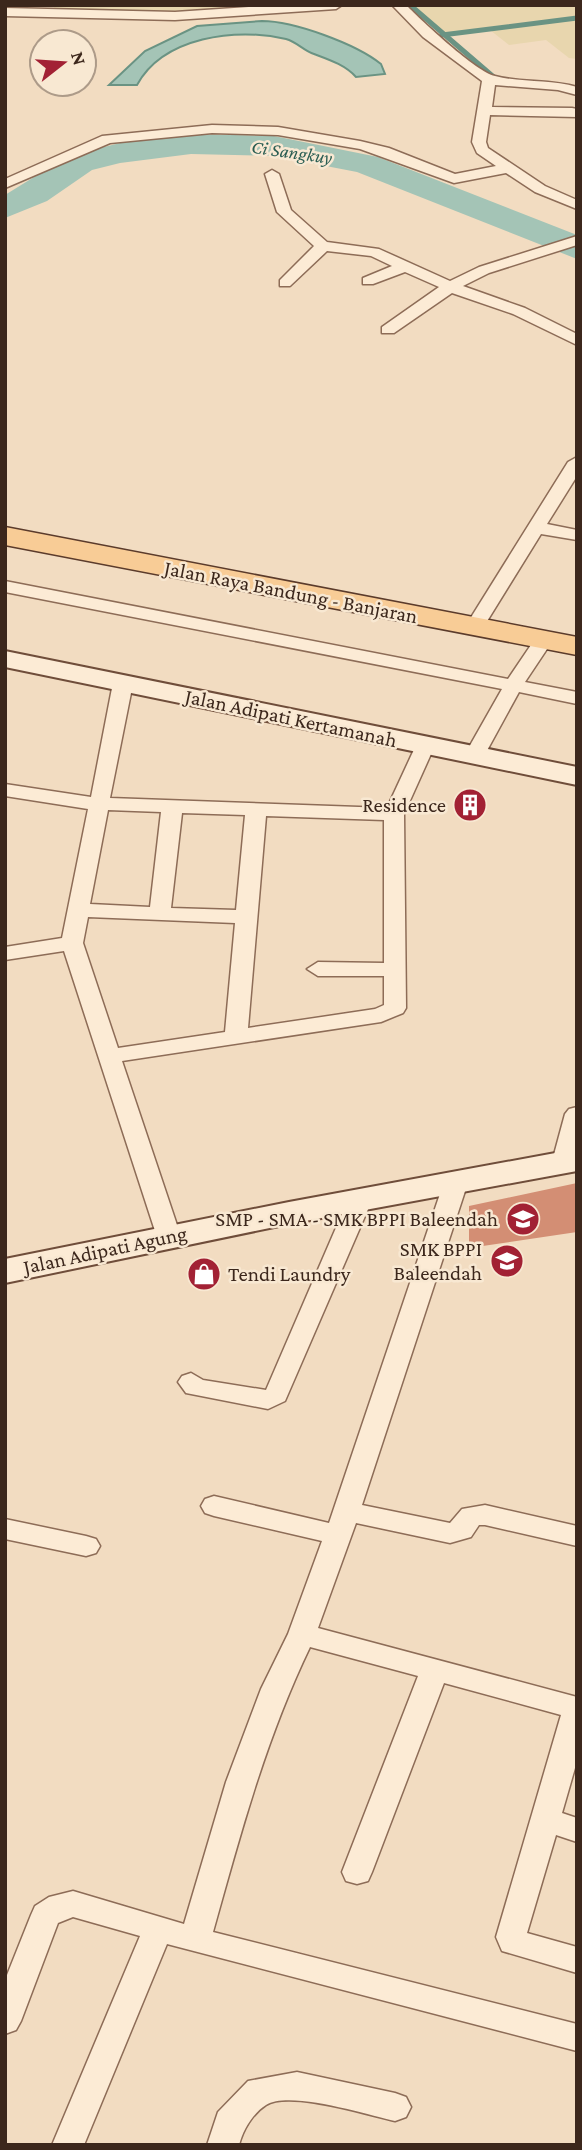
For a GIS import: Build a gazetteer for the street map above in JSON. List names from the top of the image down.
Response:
{
  "streets": {
    "main road": ["Jalan Raya Bandung - Banjaran", "Jalan Adipati Kertamanah", "Jalan Adipati Agung"]
  },
  "water": ["Ci Sangkuy"],
  "places": {
    "building": ["Residence"],
    "school or university": ["SMP - SMA - SMK BPPI Baleendah", "SMK BPPI Baleendah"],
    "shop": ["Tendi Laundry"]
  },
  "north": "right"
}
